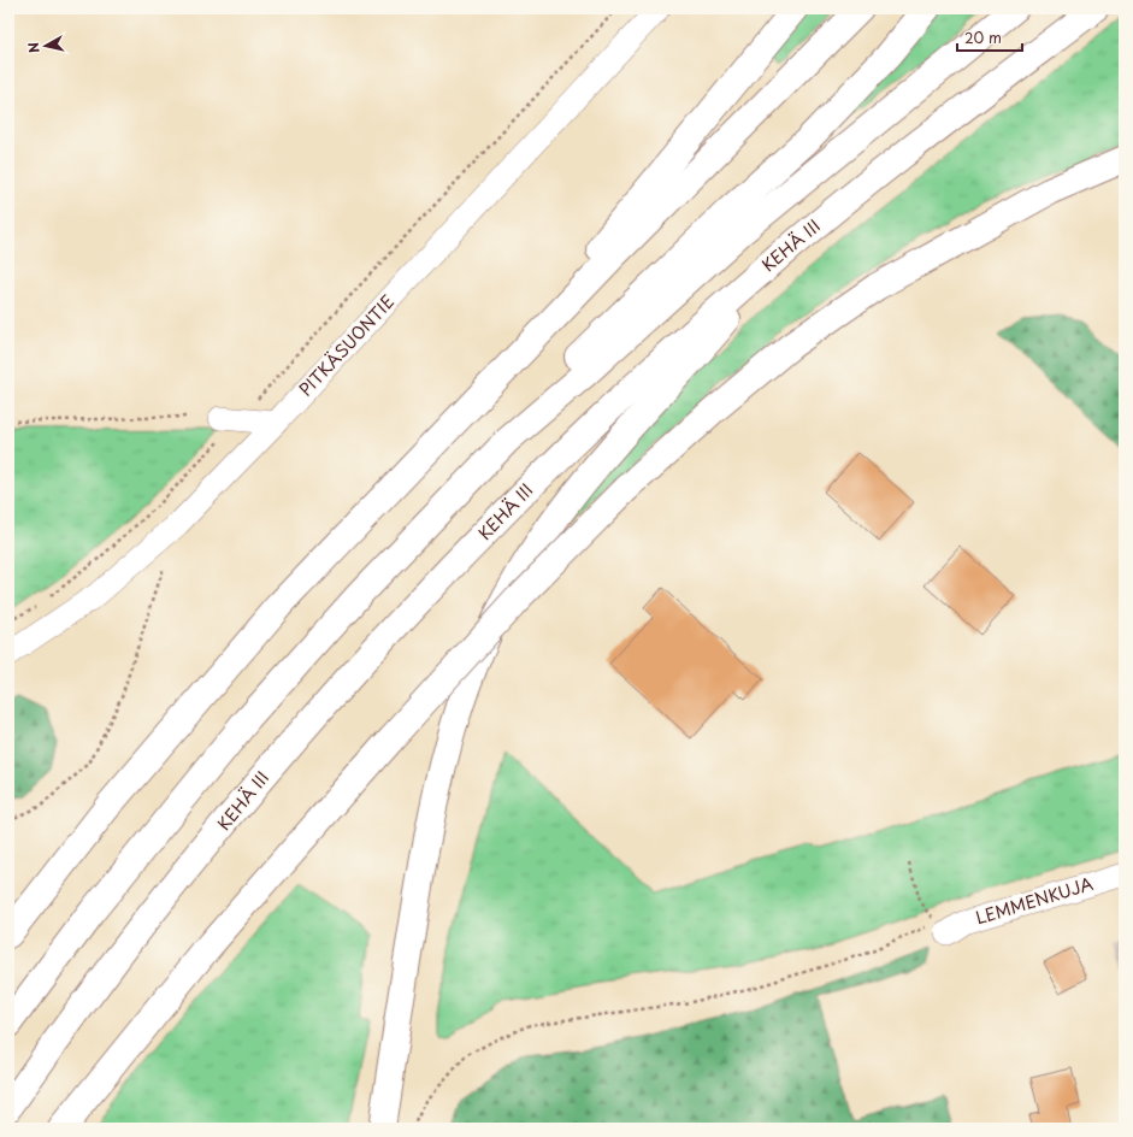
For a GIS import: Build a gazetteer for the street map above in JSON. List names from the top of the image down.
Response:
{
  "streets": {
    "highway": ["KEHÄ III"],
    "street": ["PITKÄSUONTIE", "LEMMENKUJA"]
  },
  "scale_bar": "20 m",
  "north": "left"
}
